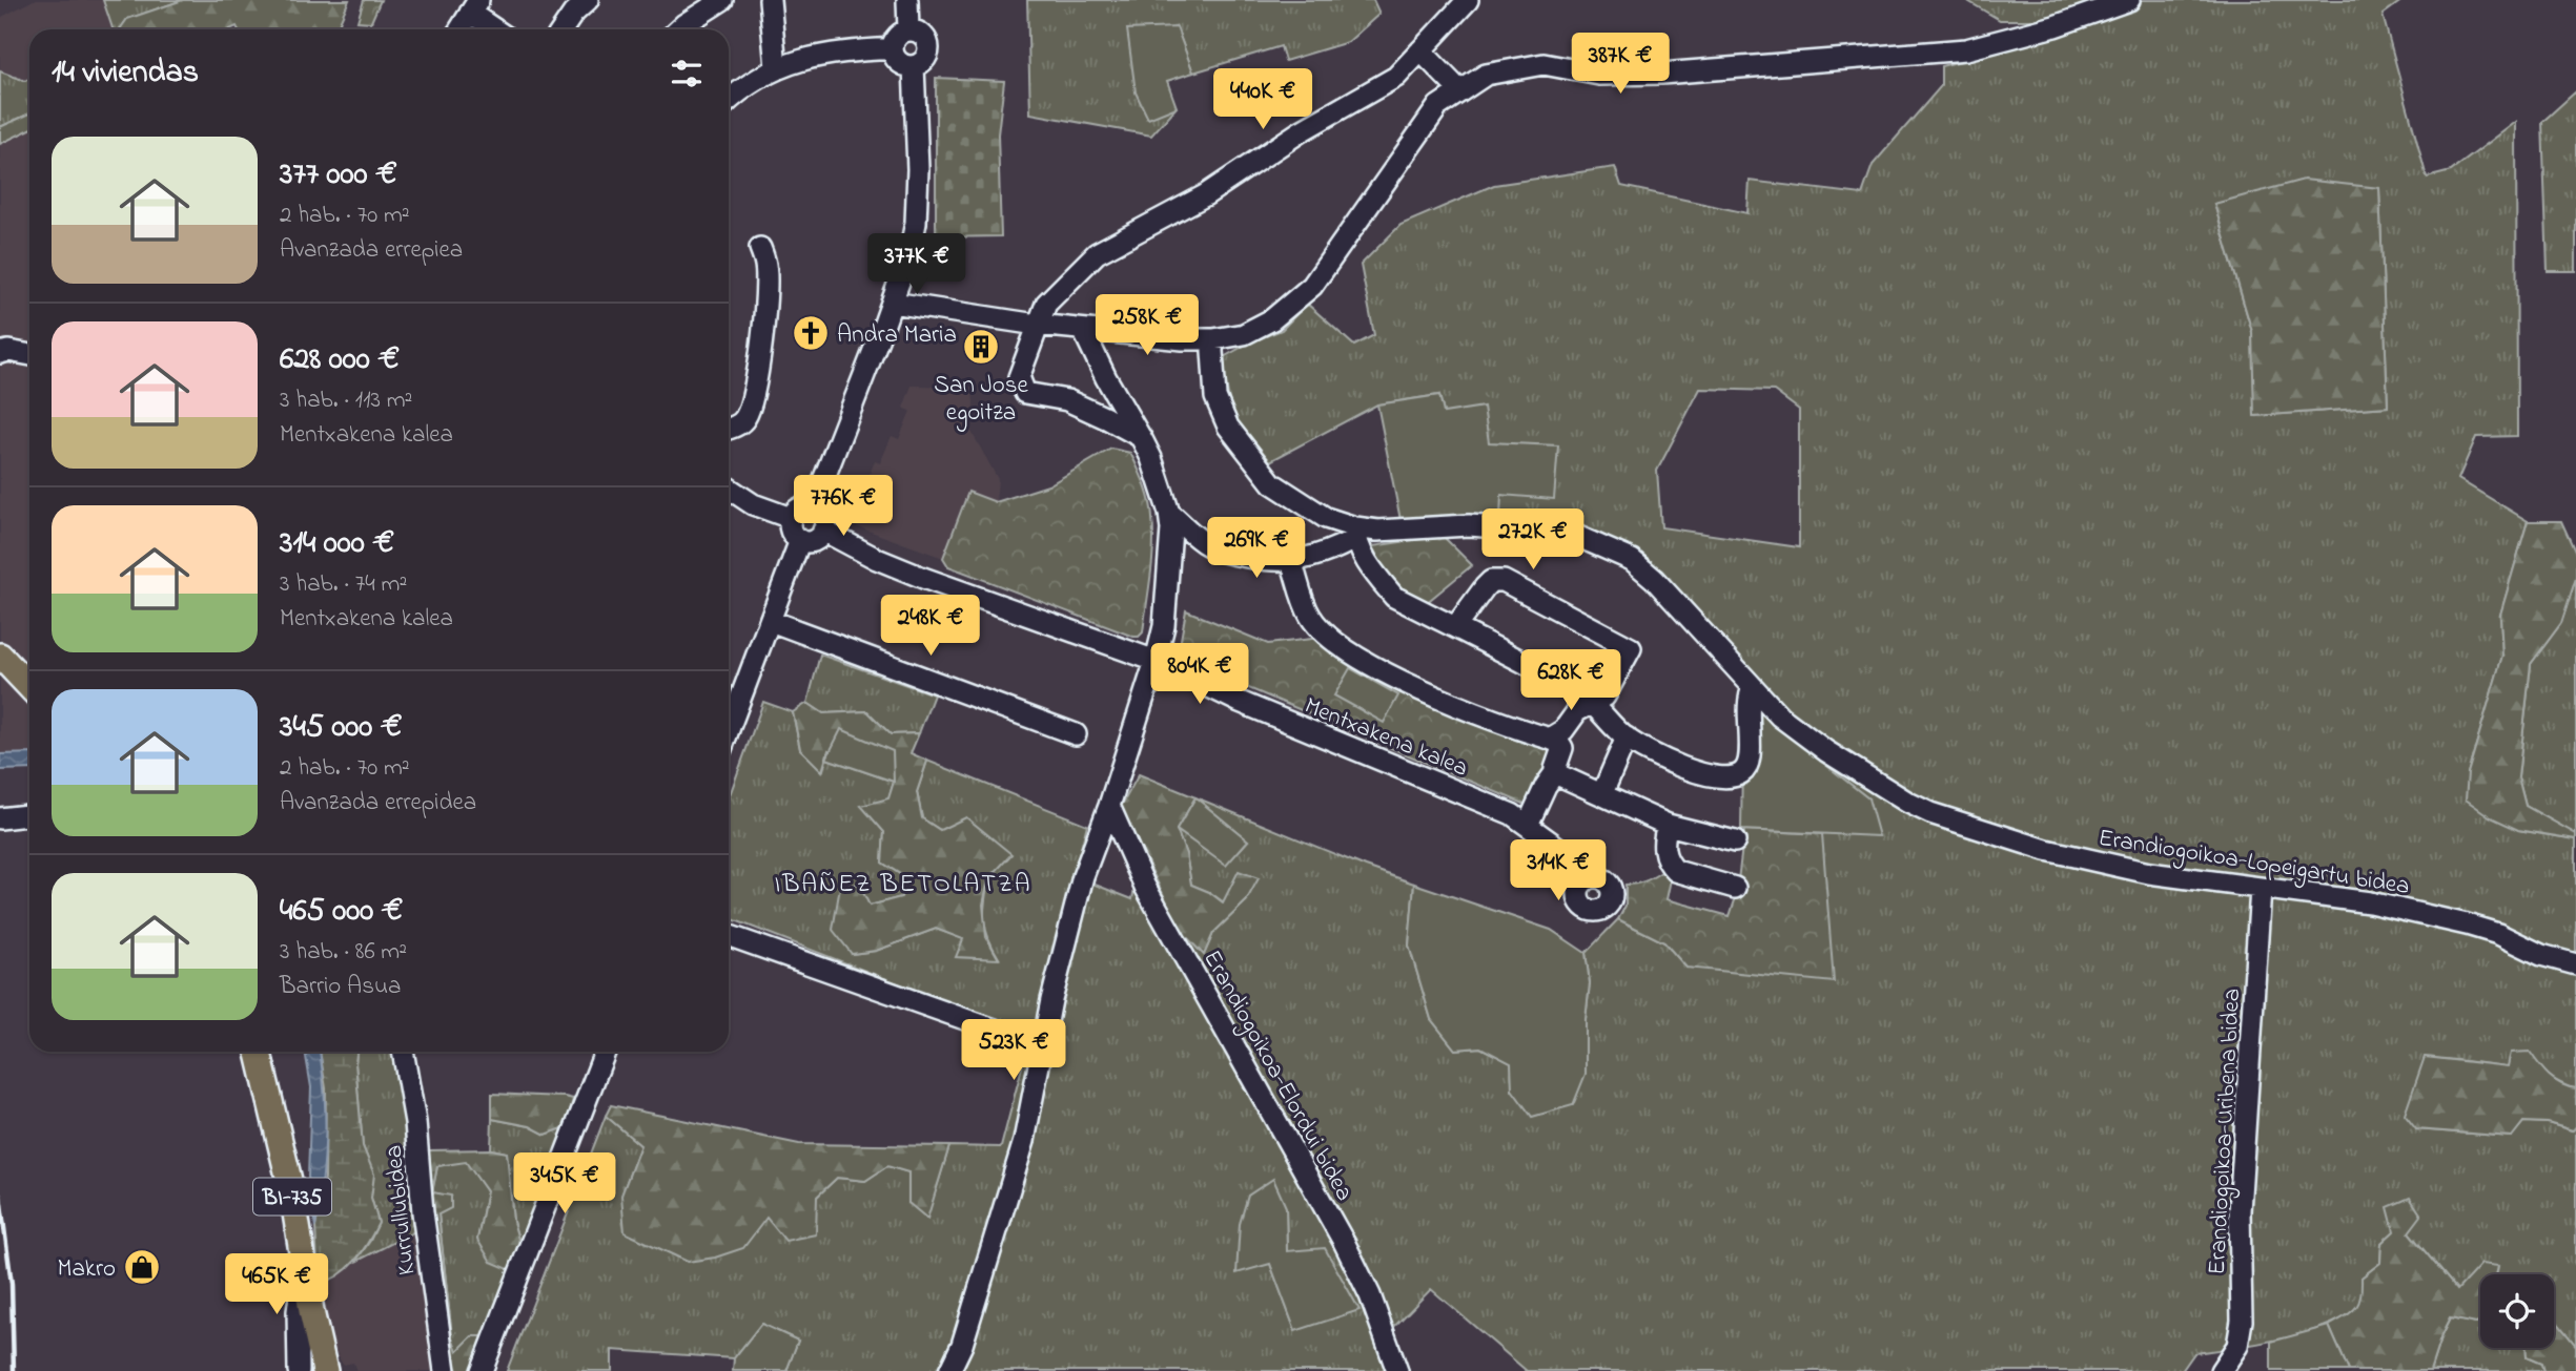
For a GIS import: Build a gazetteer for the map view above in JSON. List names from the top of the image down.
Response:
{
  "streets": {
    "main road": ["BI-735"],
    "street": [
      "Mentxakena kalea",
      "Erandiogoikoa-Lopeigartu bidea",
      "Erandiogoikoa-Elordui bidea",
      "Erandiogoikoa-Uribena bidea",
      "Kurrullubidea"
    ]
  },
  "crossings": [
    ["Erandiogoikoa-Lopeigartu bidea", "Erandiogoikoa-Uribena bidea"]
  ],
  "districts": ["IBAÑEZ BETOLATZA"],
  "places": {
    "church": ["Andra Maria"],
    "building": ["San Jose egoitza"],
    "shop": ["Makro"]
  },
  "page": {
    "heading": "14 viviendas",
    "price": [
      "387K €",
      "440K €",
      "377K €",
      "258K €",
      "776K €",
      "272K €",
      "269K €",
      "248K €",
      "804K €",
      "628K €",
      "314K €",
      "523K €",
      "345K €",
      "465K €"
    ],
    "list": [
      {
        "name": "377 000 €",
        "note": "2 hab. · 70 m² · Avanzada errepiea"
      },
      {
        "name": "628 000 €",
        "note": "3 hab. · 113 m² · Mentxakena kalea"
      },
      {
        "name": "314 000 €",
        "note": "3 hab. · 74 m² · Mentxakena kalea"
      },
      {
        "name": "345 000 €",
        "note": "2 hab. · 70 m² · Avanzada errepidea"
      },
      {
        "name": "465 000 €",
        "note": "3 hab. · 86 m² · Barrio Asua"
      }
    ]
  }
}
